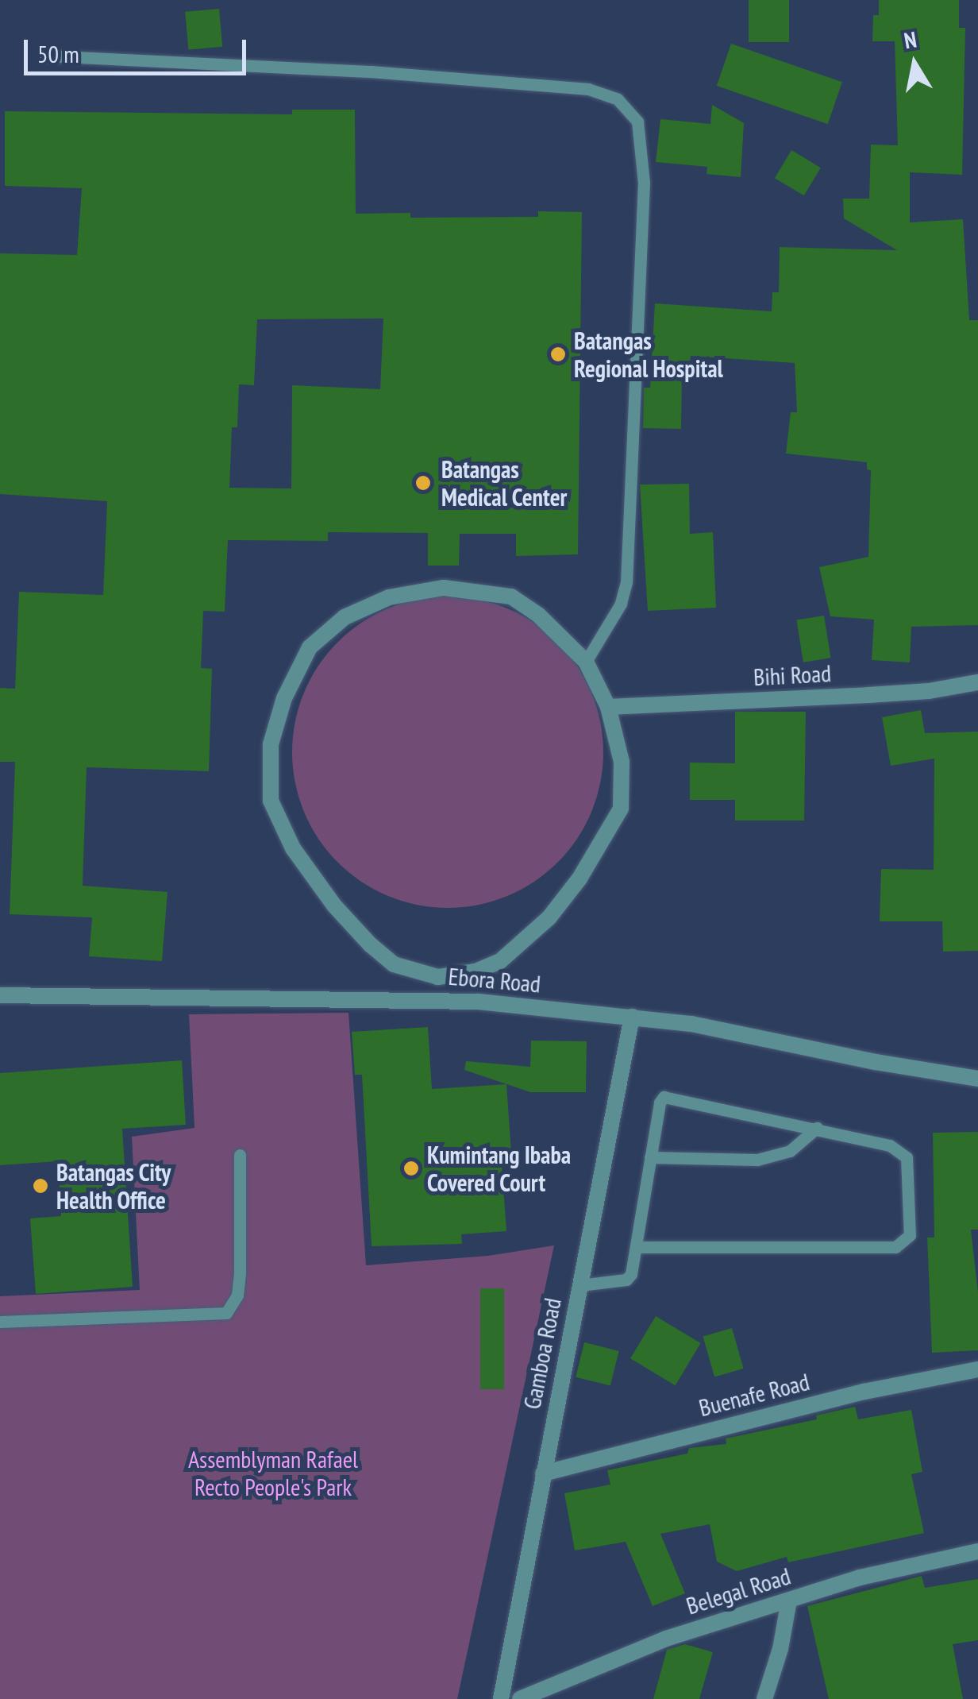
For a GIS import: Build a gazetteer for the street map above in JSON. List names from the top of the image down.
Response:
{
  "streets": {
    "street": [
      "Bihi Road",
      "Ebora Road",
      "Gamboa Road",
      "Buenafe Road",
      "Belegal Road"
    ]
  },
  "crossings": [
    ["Ebora Road", "Gamboa Road"],
    ["Gamboa Road", "Buenafe Road"]
  ],
  "parks": ["Assemblyman Rafael Recto People's Park"],
  "places": [
    "Batangas Regional Hospital",
    "Batangas Medical Center",
    "Kumintang Ibaba Covered Court",
    "Batangas City Health Office"
  ],
  "scale_bar": "50 m",
  "north": "top"
}
